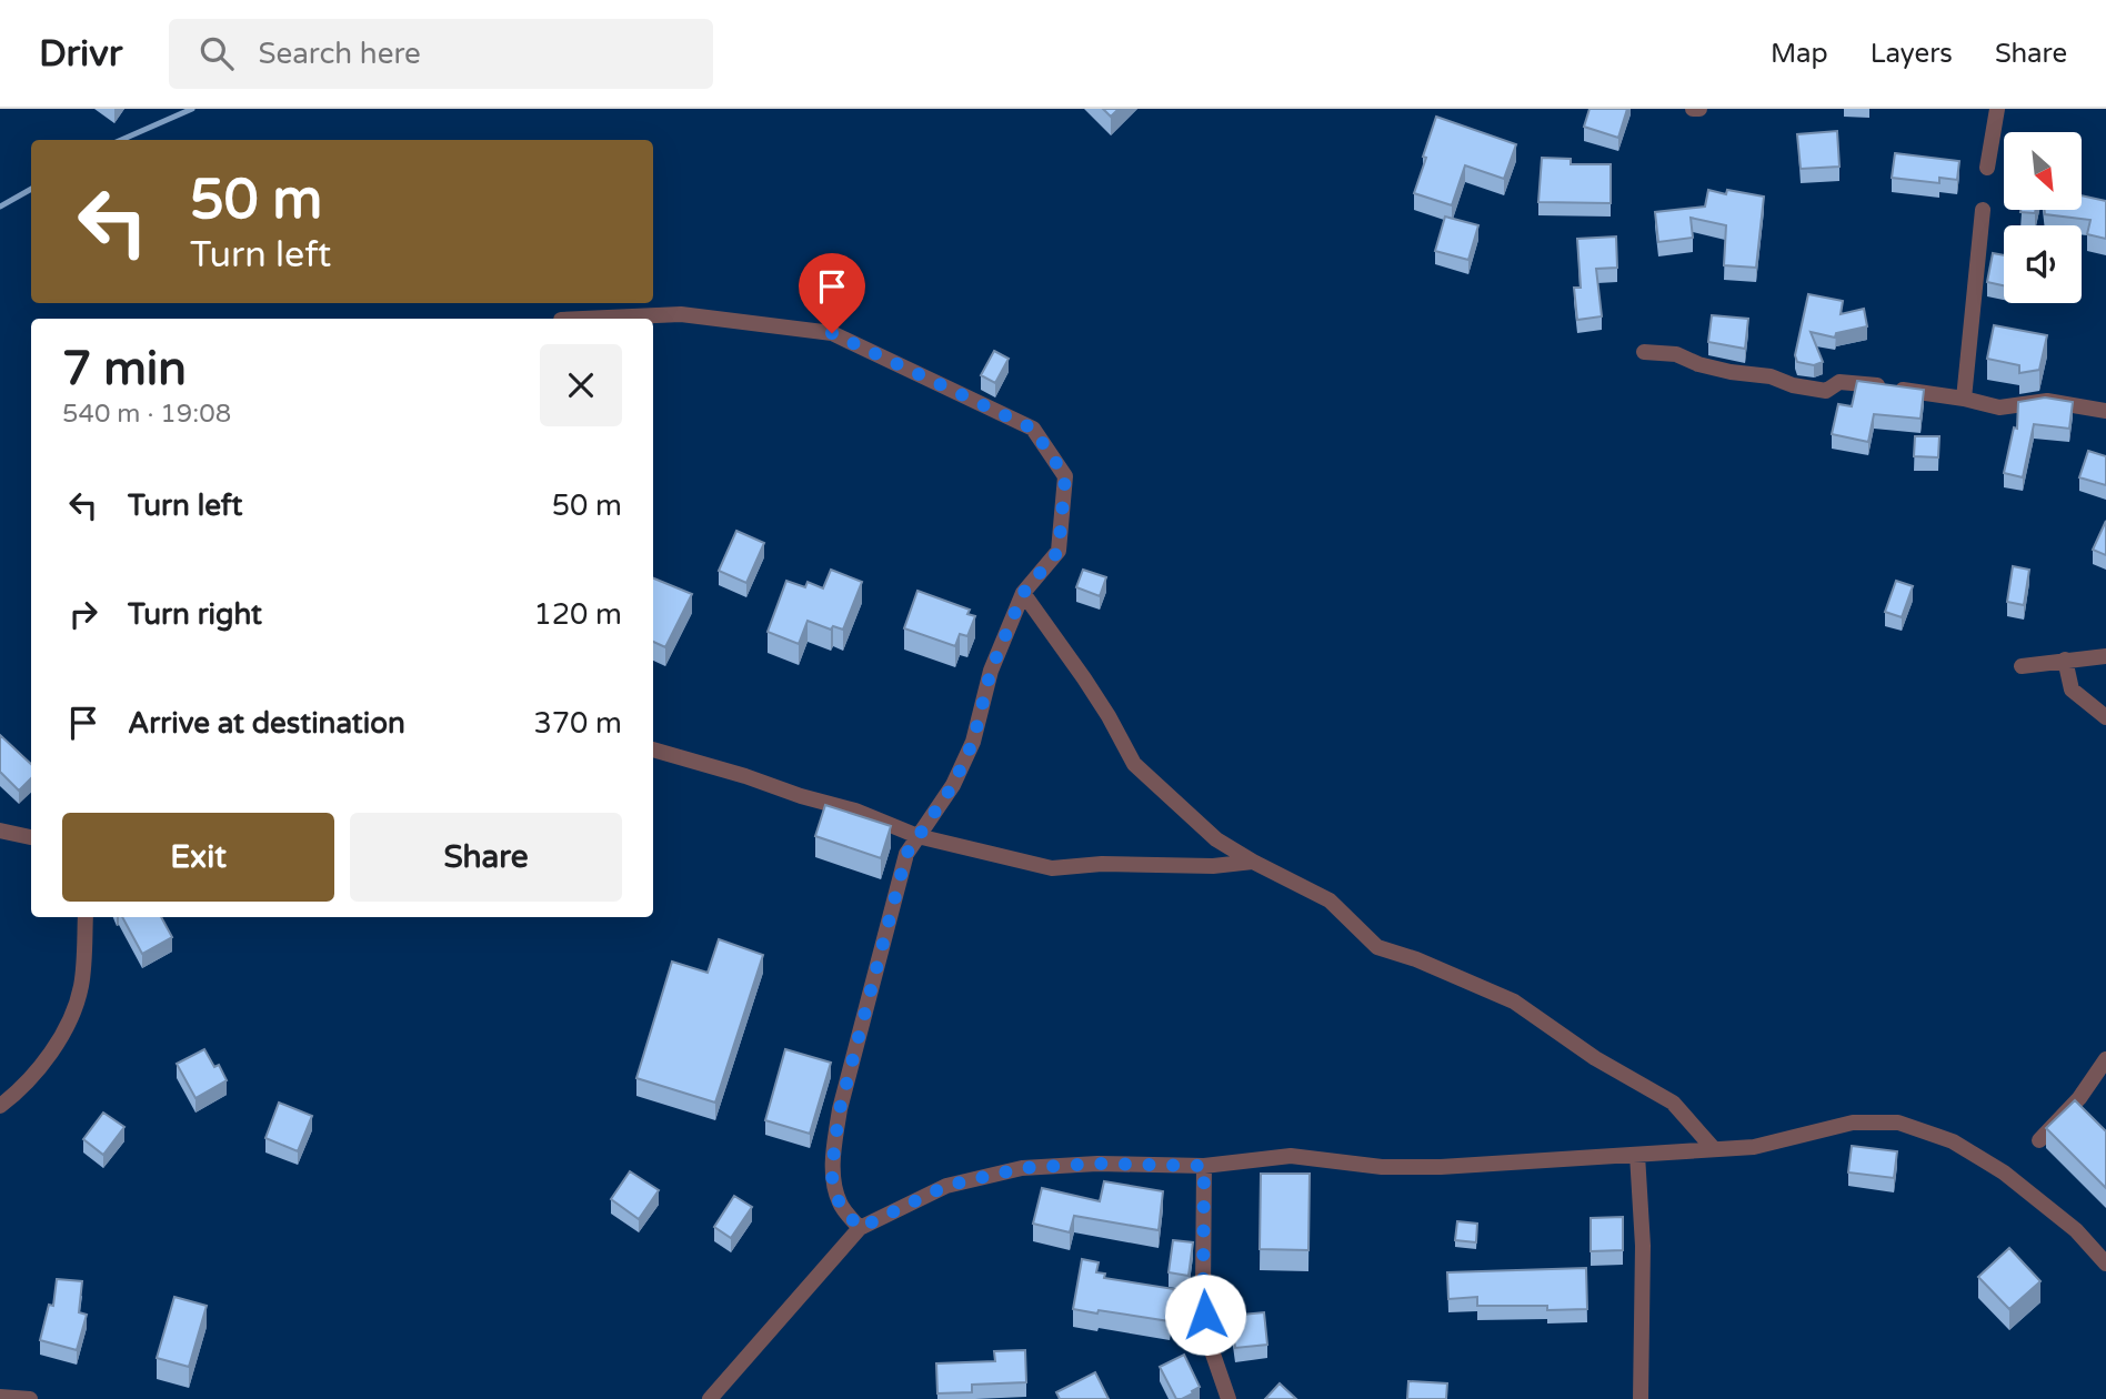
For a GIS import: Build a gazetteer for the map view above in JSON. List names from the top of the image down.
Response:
{
  "north": "bottom right",
  "page": {
    "header": "Drivr",
    "search": "Search here",
    "nav": ["Map", "Layers", "Share"],
    "turn": ["50 m", "Turn left"],
    "heading": ["7 min", "540 m · 19:08"],
    "list": [
      {
        "name": "Turn left",
        "value": "50 m"
      },
      {
        "name": "Turn right",
        "value": "120 m"
      },
      {
        "name": "Arrive at destination",
        "value": "370 m"
      }
    ],
    "buttons": ["Exit", "Share"]
  }
}
